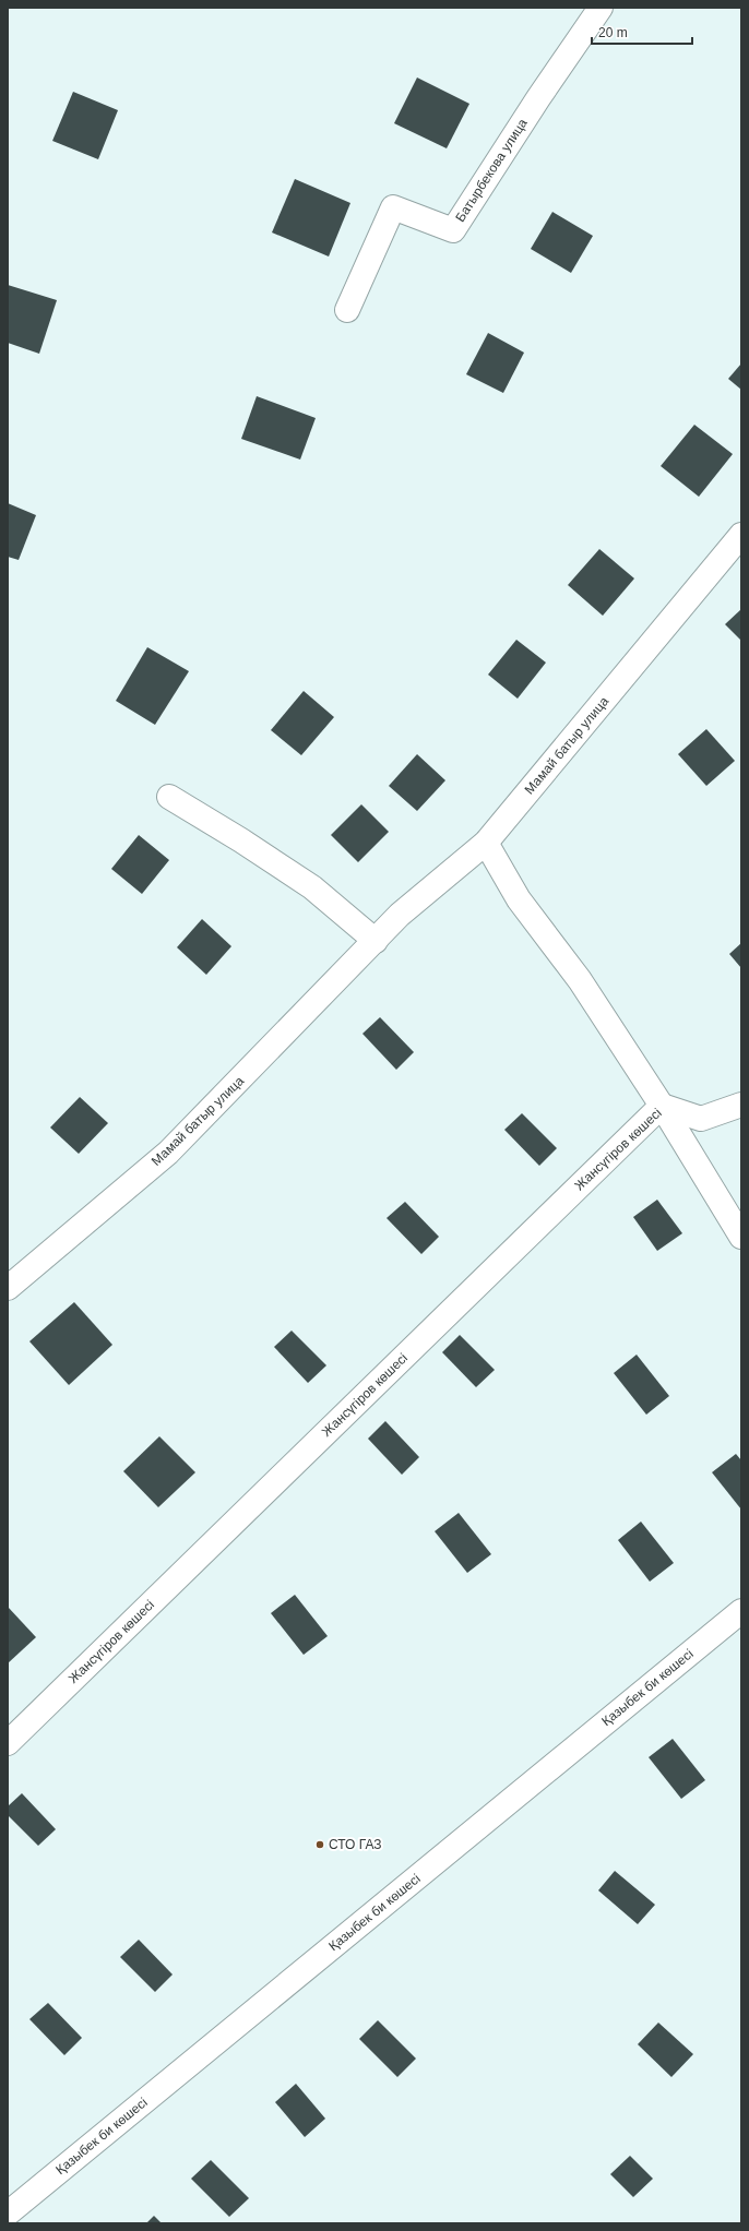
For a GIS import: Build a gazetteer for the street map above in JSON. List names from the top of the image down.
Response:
{
  "streets": {
    "street": [
      "Батырбекова улица",
      "Мамай батыр улица",
      "Жансүгіров көшесі",
      "Қазыбек би көшесі"
    ]
  },
  "places": ["СТО ГАЗ"],
  "scale_bar": "20 m"
}
